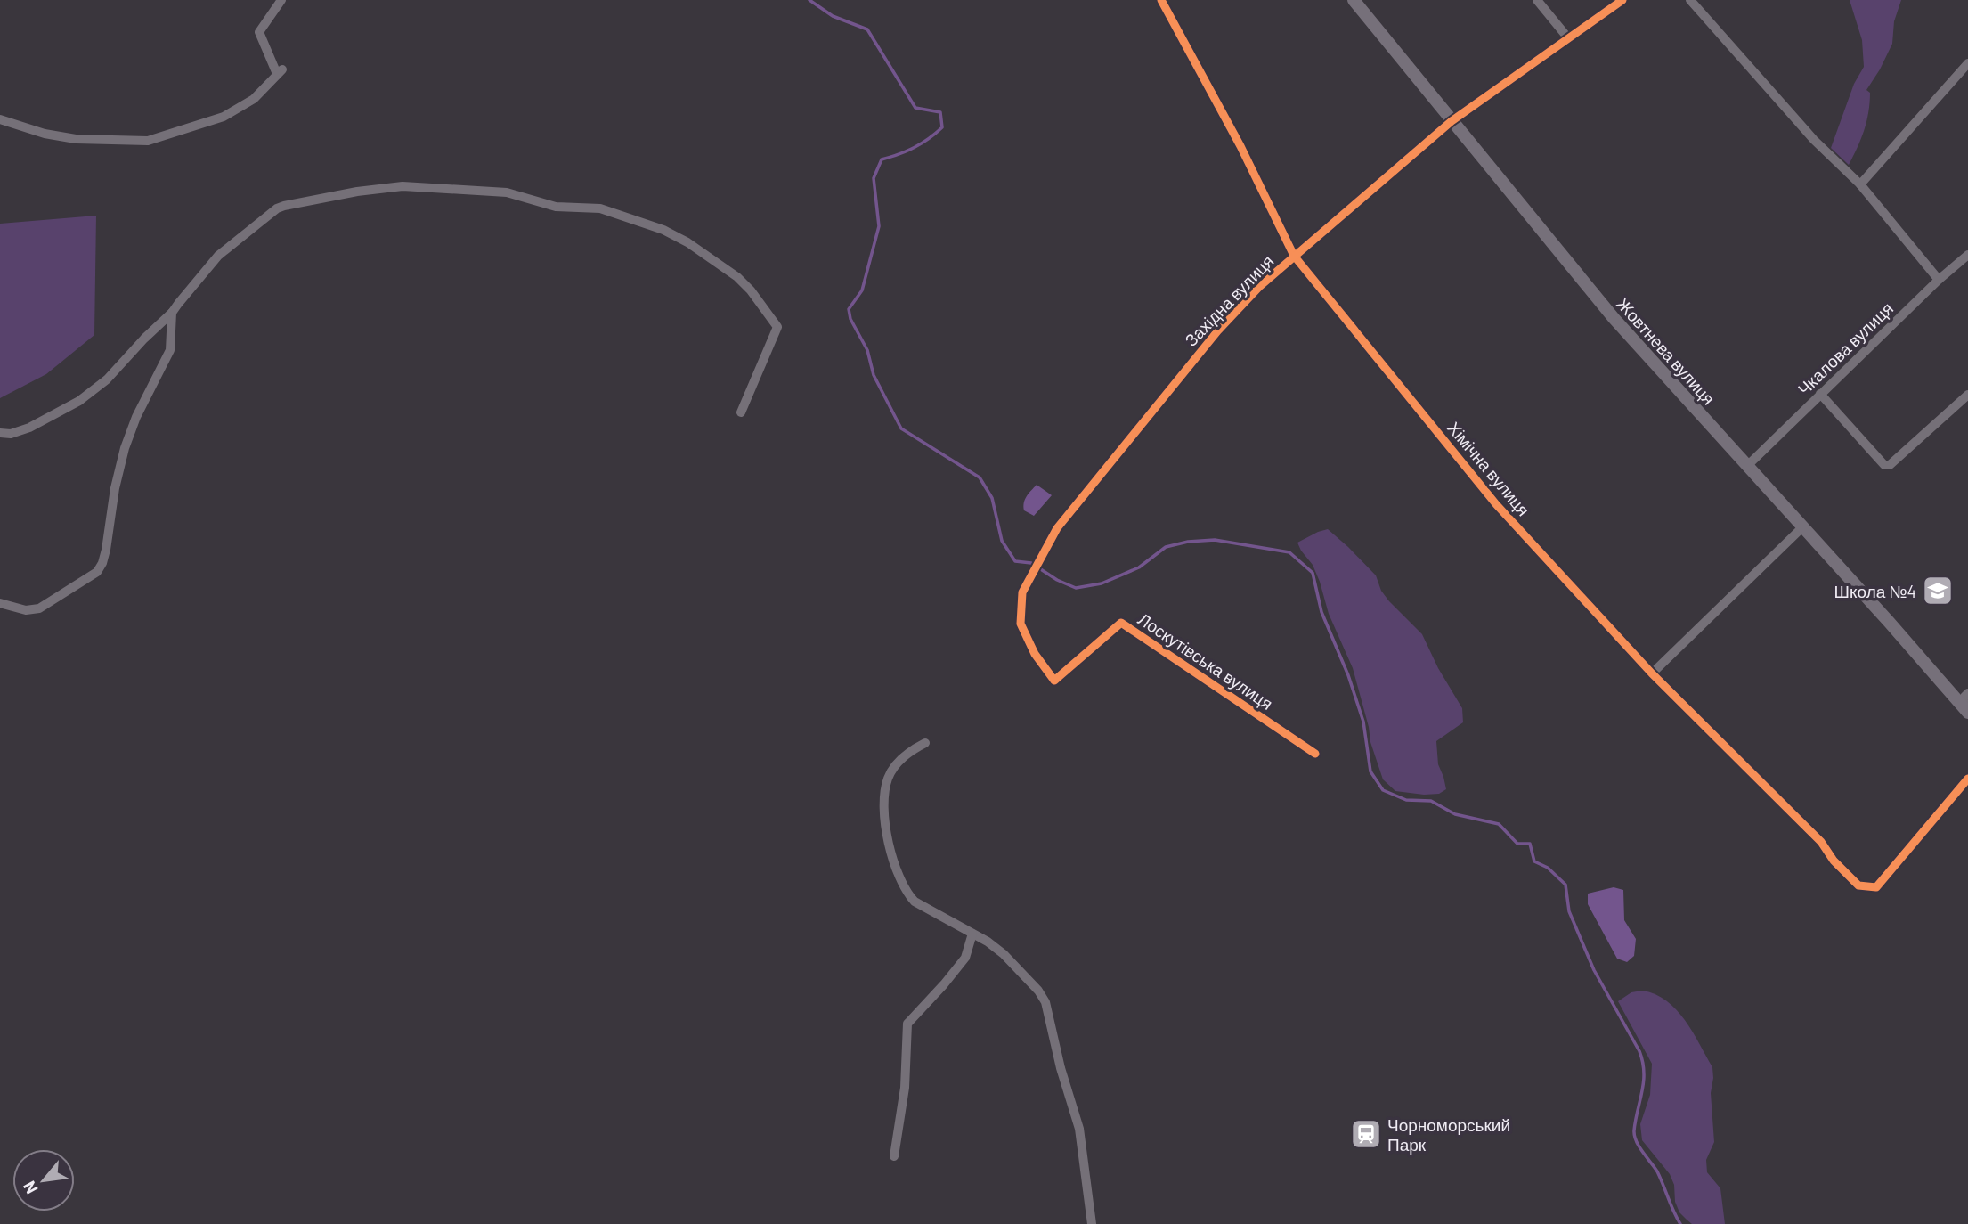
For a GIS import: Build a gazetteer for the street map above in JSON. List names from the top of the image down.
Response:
{
  "streets": {
    "main road": ["Жовтнева вулиця"],
    "street": [
      "Західна вулиця",
      "Чкалова вулиця",
      "Хімічна вулиця",
      "Лоскутівська вулиця"
    ]
  },
  "crossings": [
    ["Західна вулиця", "Жовтнева вулиця"],
    ["Західна вулиця", "Хімічна вулиця"],
    ["Західна вулиця", "Лоскутівська вулиця"],
    ["Чкалова вулиця", "Жовтнева вулиця"]
  ],
  "places": {
    "school or university": ["Школа №4"],
    "station": ["Чорноморський Парк"]
  },
  "north": "bottom left"
}
